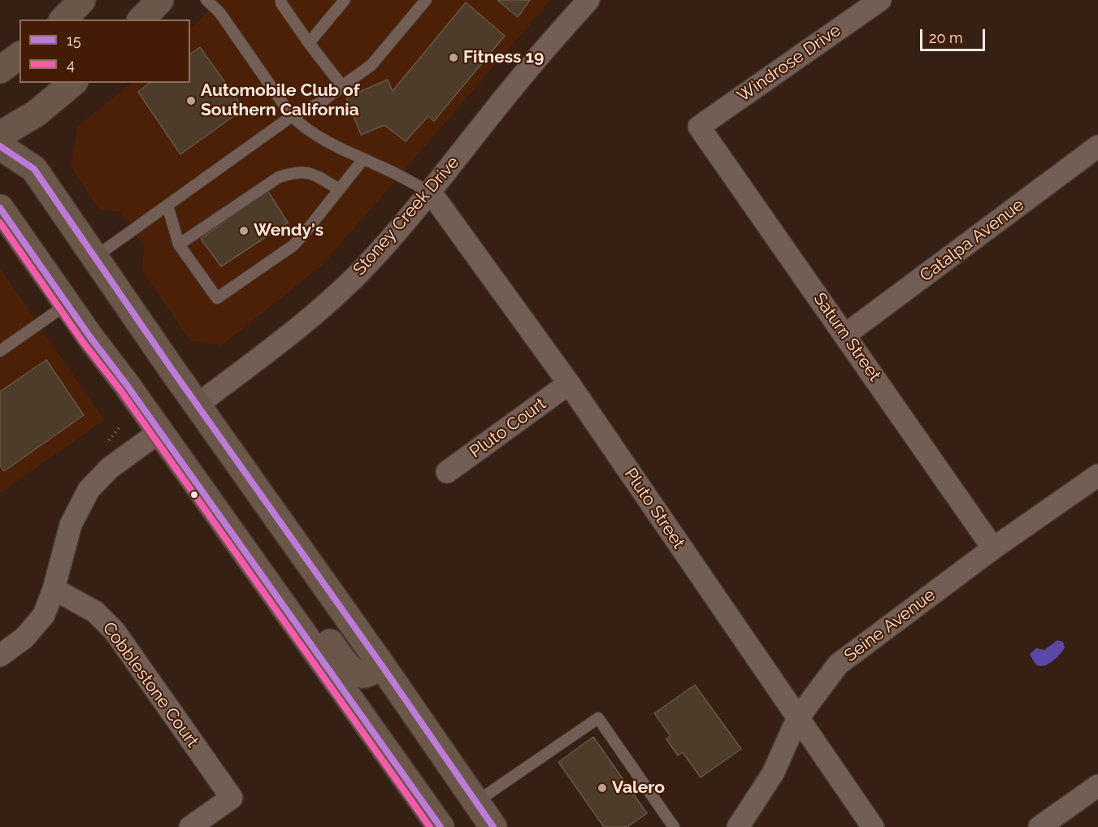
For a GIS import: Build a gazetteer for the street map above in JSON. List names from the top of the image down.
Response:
{
  "streets": {
    "street": [
      "Windrose Drive",
      "Stoney Creek Drive",
      "Catalpa Avenue",
      "Saturn Street",
      "Pluto Court",
      "Pluto Street",
      "Seine Avenue",
      "Cobblestone Court"
    ]
  },
  "crossings": [
    ["Windrose Drive", "Saturn Street"],
    ["Stoney Creek Drive", "Pluto Street"],
    ["Catalpa Avenue", "Saturn Street"],
    ["Saturn Street", "Seine Avenue"],
    ["Pluto Court", "Pluto Street"],
    ["Pluto Street", "Seine Avenue"]
  ],
  "places": [
    "Fitness 19",
    "Automobile Club of Southern California",
    "Wendy's",
    "Valero"
  ],
  "lines": ["transit line 15", "transit line 4"],
  "legend": ["15", "4"],
  "scale_bar": "20 m"
}
